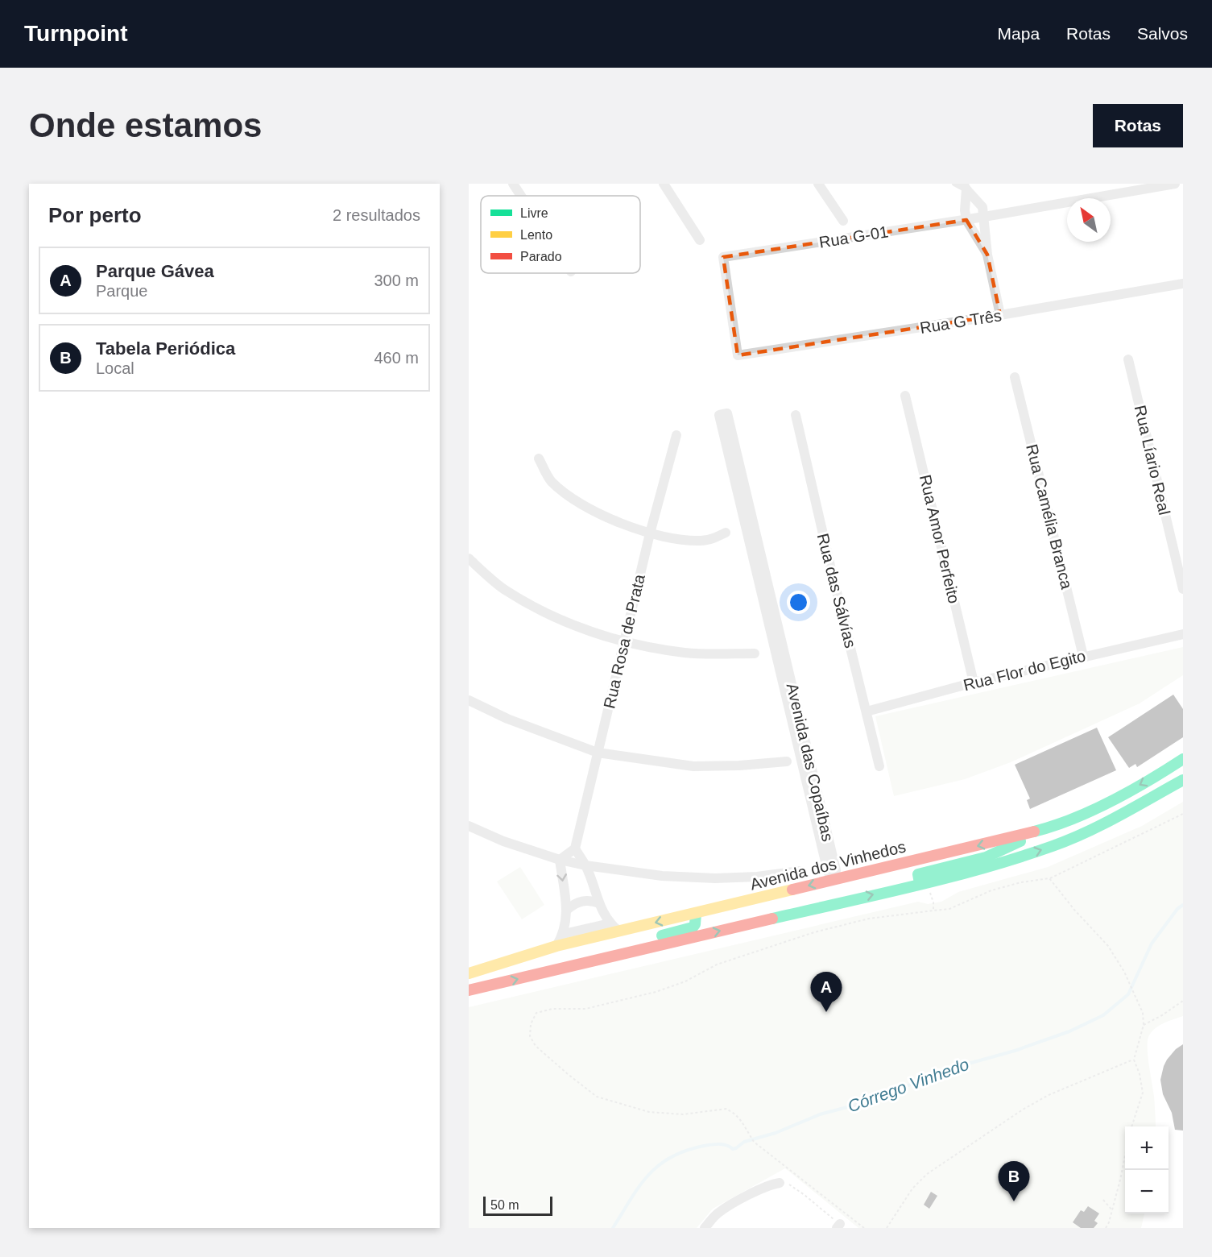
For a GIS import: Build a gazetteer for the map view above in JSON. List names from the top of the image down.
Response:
{
  "streets": {
    "main road": ["Avenida dos Vinhedos"],
    "street": [
      "Rua G-01",
      "Rua G Três",
      "Rua Líario Real",
      "Rua Camélia Branca",
      "Rua Amor Perfeito",
      "Rua das Sálvías",
      "Rua Rosa de Prata",
      "Rua Flor do Egito",
      "Avenida das Copaíbas"
    ]
  },
  "crossings": [
    ["Rua G-01", "Rua G Três"],
    ["Rua Camélia Branca", "Rua Flor do Egito"],
    ["Rua Amor Perfeito", "Rua Flor do Egito"],
    ["Rua das Sálvías", "Rua Flor do Egito"],
    ["Avenida das Copaíbas", "Avenida dos Vinhedos"]
  ],
  "water": ["Córrego Vinhedo"],
  "legend": ["Livre", "Lento", "Parado"],
  "scale_bar": "50 m",
  "north": "top left",
  "page": {
    "header": "Turnpoint",
    "nav": ["Mapa", "Rotas", "Salvos"],
    "buttons": "Rotas",
    "title": "Onde estamos",
    "heading": ["Por perto", "2 resultados"],
    "list": [
      {
        "mark": "A",
        "name": "Parque Gávea",
        "note": "Parque",
        "value": "300 m"
      },
      {
        "mark": "B",
        "name": "Tabela Periódica",
        "note": "Local",
        "value": "460 m"
      }
    ],
    "pins": ["A", "B"],
    "map_buttons": ["+", "−"],
    "scale": "50 m"
  }
}
